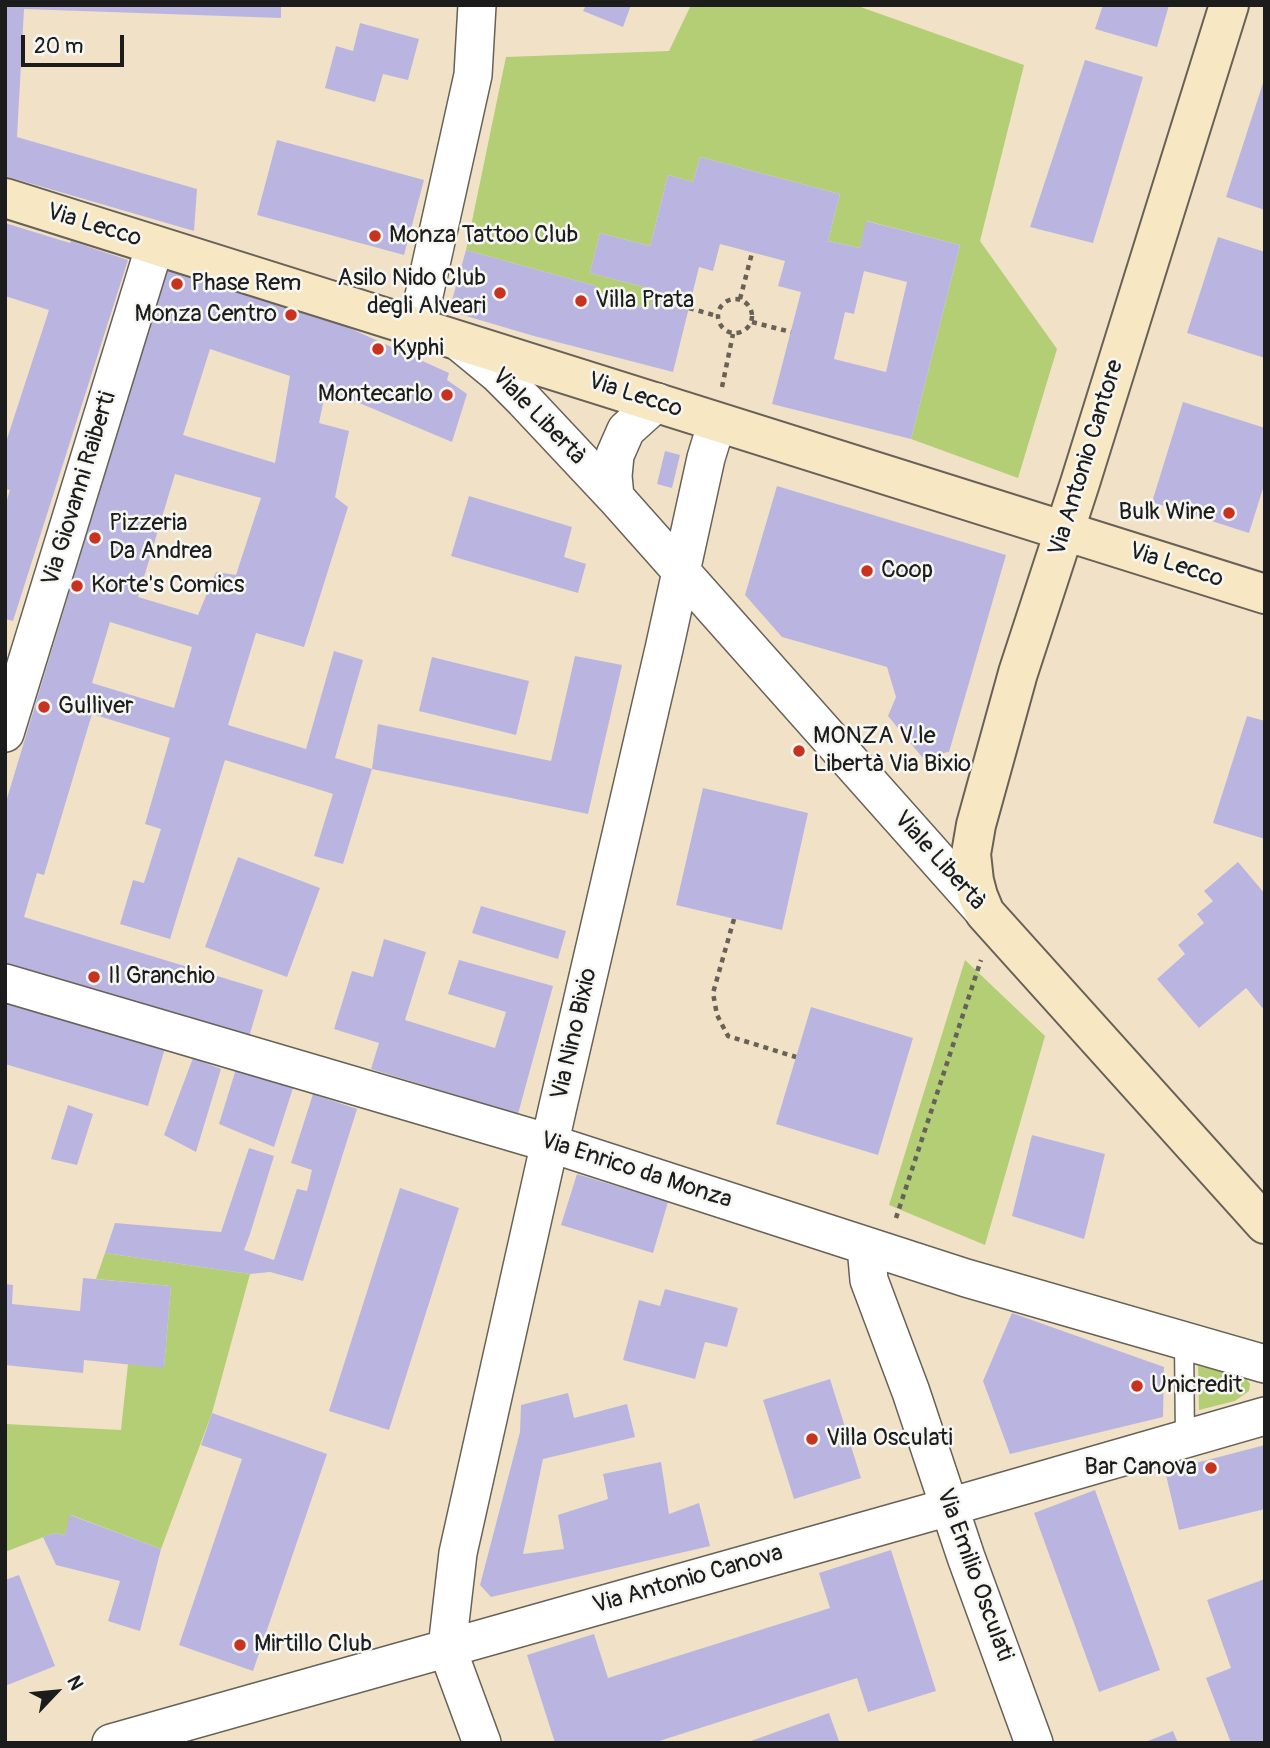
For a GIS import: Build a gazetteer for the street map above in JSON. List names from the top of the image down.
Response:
{
  "streets": {
    "main road": ["Via Lecco", "Viale Libertà", "Via Antonio Cantore"],
    "street": [
      "Via Giovanni Raiberti",
      "Via Nino Bixio",
      "Via Enrico da Monza",
      "Via Emilio Osculati",
      "Via Antonio Canova"
    ]
  },
  "crossings": [
    ["Via Lecco", "Viale Libertà"],
    ["Via Lecco", "Via Antonio Cantore"],
    ["Via Lecco", "Via Giovanni Raiberti"],
    ["Via Lecco", "Via Nino Bixio"],
    ["Viale Libertà", "Via Antonio Cantore"],
    ["Viale Libertà", "Via Nino Bixio"],
    ["Via Nino Bixio", "Via Enrico da Monza"],
    ["Via Nino Bixio", "Via Antonio Canova"],
    ["Via Enrico da Monza", "Via Emilio Osculati"],
    ["Via Emilio Osculati", "Via Antonio Canova"]
  ],
  "places": [
    "Monza Tattoo Club",
    "Phase Rem",
    "Asilo Nido Club degli Alveari",
    "Villa Prata",
    "Monza Centro",
    "Kyphi",
    "Montecarlo",
    "Bulk Wine",
    "Pizzeria Da Andrea",
    "Coop",
    "Korte's Comics",
    "Gulliver",
    "MONZA V.le Libertà Via Bixio",
    "Il Granchio",
    "Unicredit",
    "Villa Osculati",
    "Bar Canova",
    "Mirtillo Club"
  ],
  "scale_bar": "20 m",
  "north": "top right"
}
